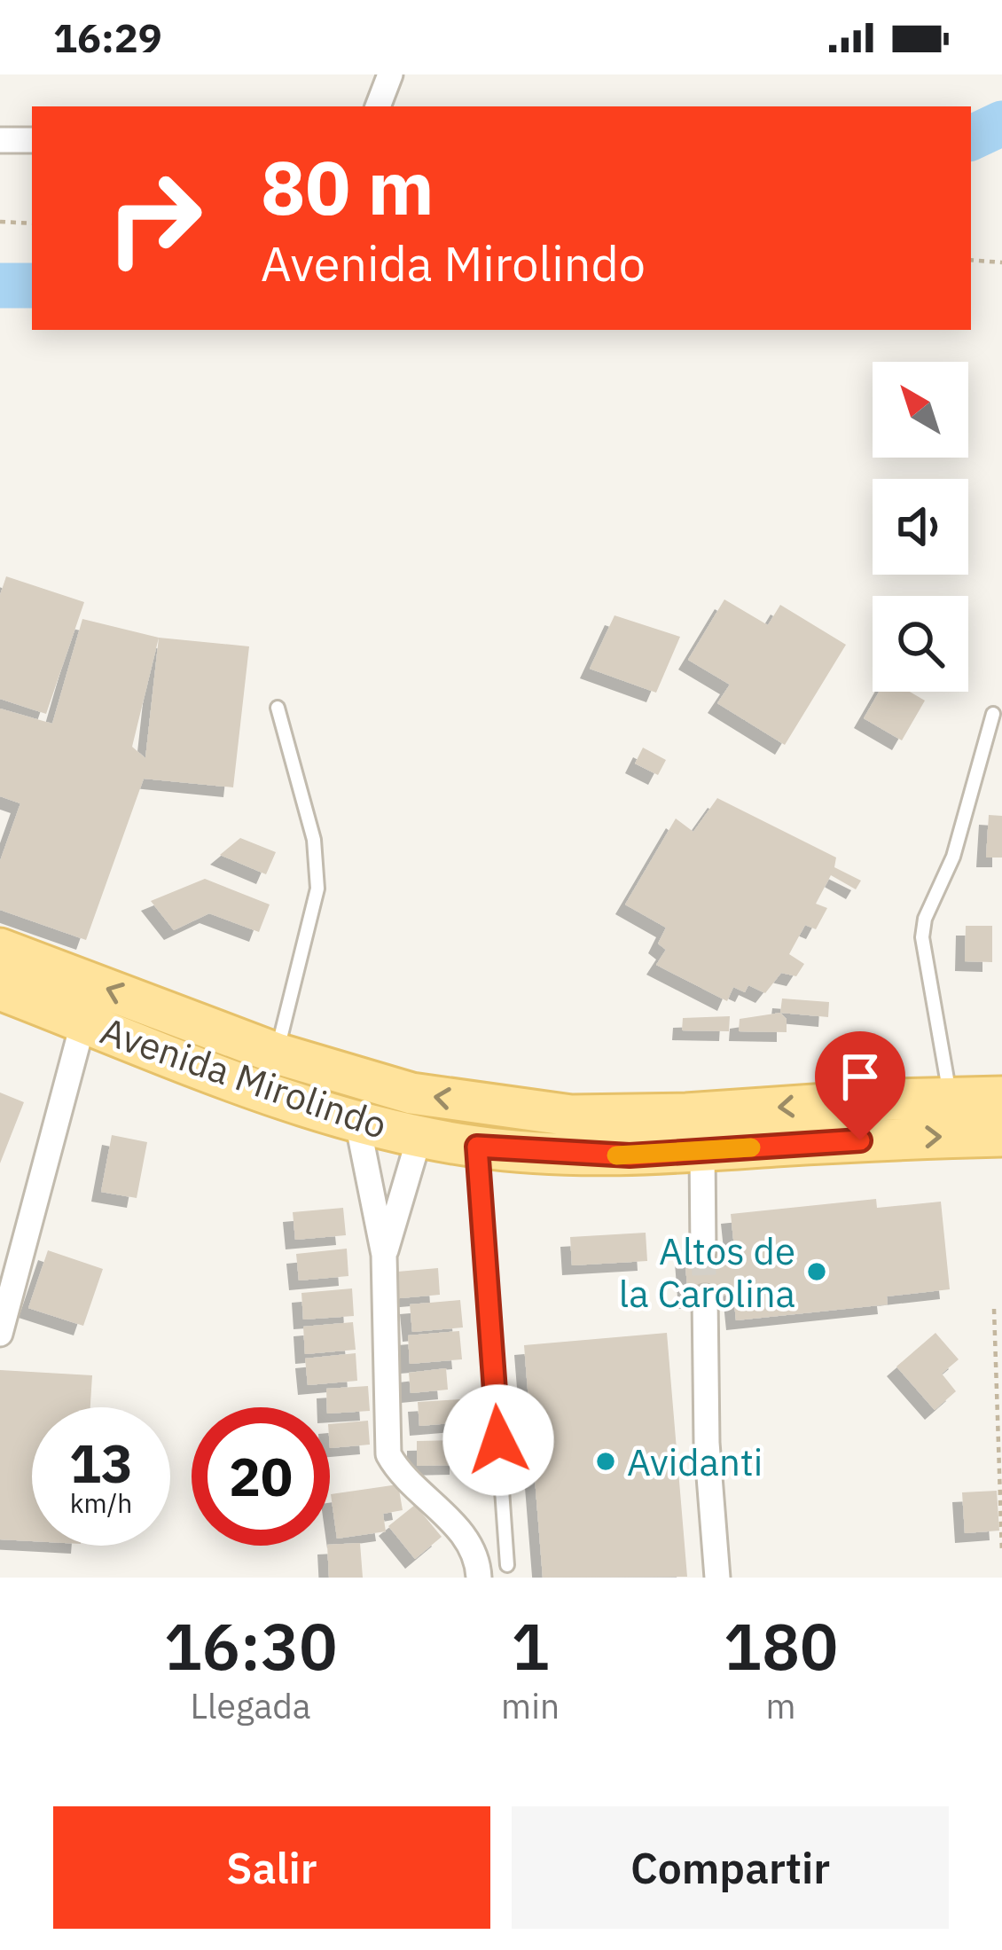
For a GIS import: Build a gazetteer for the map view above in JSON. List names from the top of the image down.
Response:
{
  "streets": {
    "main road": ["Avenida Mirolindo"]
  },
  "places": ["Altos de la Carolina", "Avidanti"],
  "north": "top left",
  "page": {
    "status": "16:29",
    "turn": ["80 m", "Avenida Mirolindo"],
    "speed": "13 km/h",
    "limit": "20",
    "eta": [
      "16:30",
      "Llegada",
      "1",
      "min",
      "180",
      "m"
    ],
    "buttons": ["Salir", "Compartir"]
  }
}
